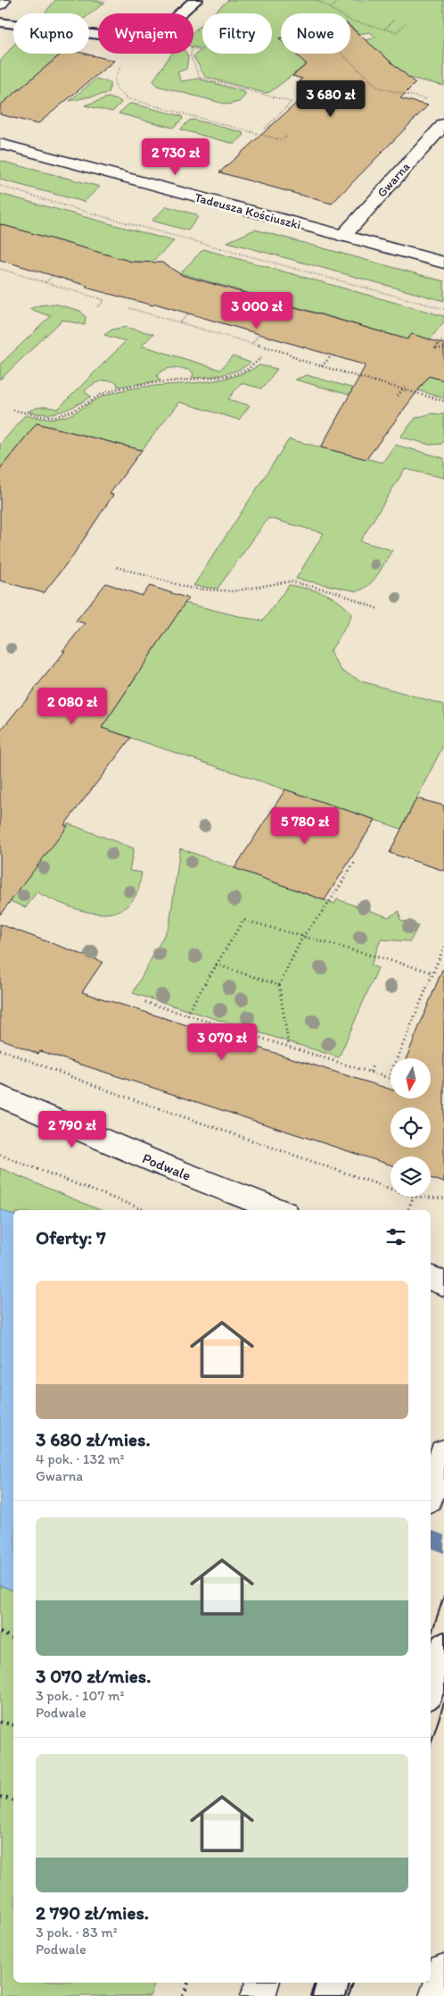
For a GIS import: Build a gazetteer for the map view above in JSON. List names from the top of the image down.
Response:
{
  "streets": {
    "street": ["Gwarna", "Tadeusza Kościuszki", "Podwale"]
  },
  "crossings": [
    ["Gwarna", "Tadeusza Kościuszki"]
  ],
  "north": "bottom",
  "page": {
    "chip": [
      "Kupno",
      "Wynajem",
      "Filtry",
      "Nowe"
    ],
    "price": [
      "3 680 zł",
      "2 730 zł",
      "3 000 zł",
      "2 080 zł",
      "5 780 zł",
      "3 070 zł",
      "2 790 zł"
    ],
    "heading": "Oferty: 7",
    "list": [
      {
        "name": "3 680 zł/mies.",
        "note": "4 pok. · 132 m² · Gwarna"
      },
      {
        "name": "3 070 zł/mies.",
        "note": "3 pok. · 107 m² · Podwale"
      },
      {
        "name": "2 790 zł/mies.",
        "note": "3 pok. · 83 m² · Podwale"
      }
    ]
  }
}
